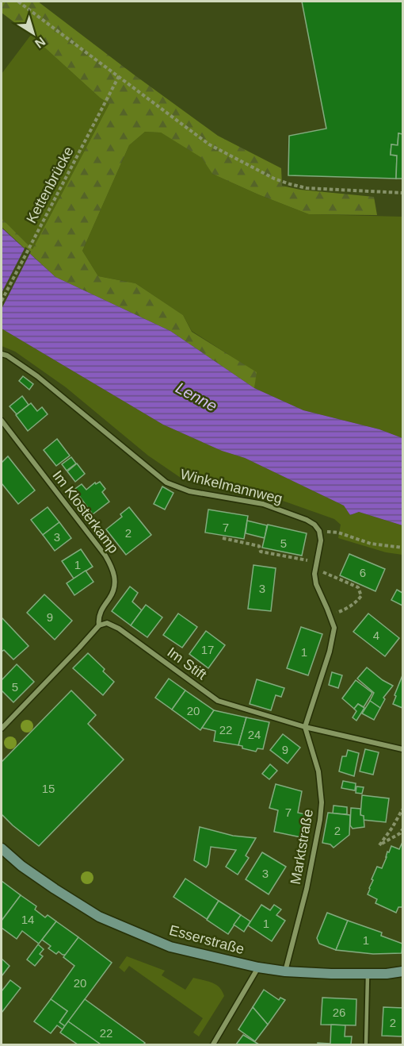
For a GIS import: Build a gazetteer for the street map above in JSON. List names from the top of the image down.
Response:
{
  "streets": {
    "main road": ["Esserstraße"],
    "street": [
      "Winkelmannweg",
      "Im Klosterkamp",
      "Im Stift",
      "Marktstraße"
    ],
    "path": ["Kettenbrücke"]
  },
  "crossings": [
    ["Im Klosterkamp", "Im Stift"],
    ["Im Stift", "Marktstraße"],
    ["Marktstraße", "Esserstraße"]
  ],
  "water": ["Lenne"],
  "house_numbers": [
    "7",
    "2",
    "3",
    "5",
    "1",
    "6",
    "3",
    "9",
    "4",
    "17",
    "1",
    "5",
    "20",
    "22",
    "24",
    "9",
    "15",
    "7",
    "2",
    "3",
    "14",
    "1",
    "1",
    "20",
    "26",
    "2",
    "22"
  ],
  "north": "bottom right"
}
